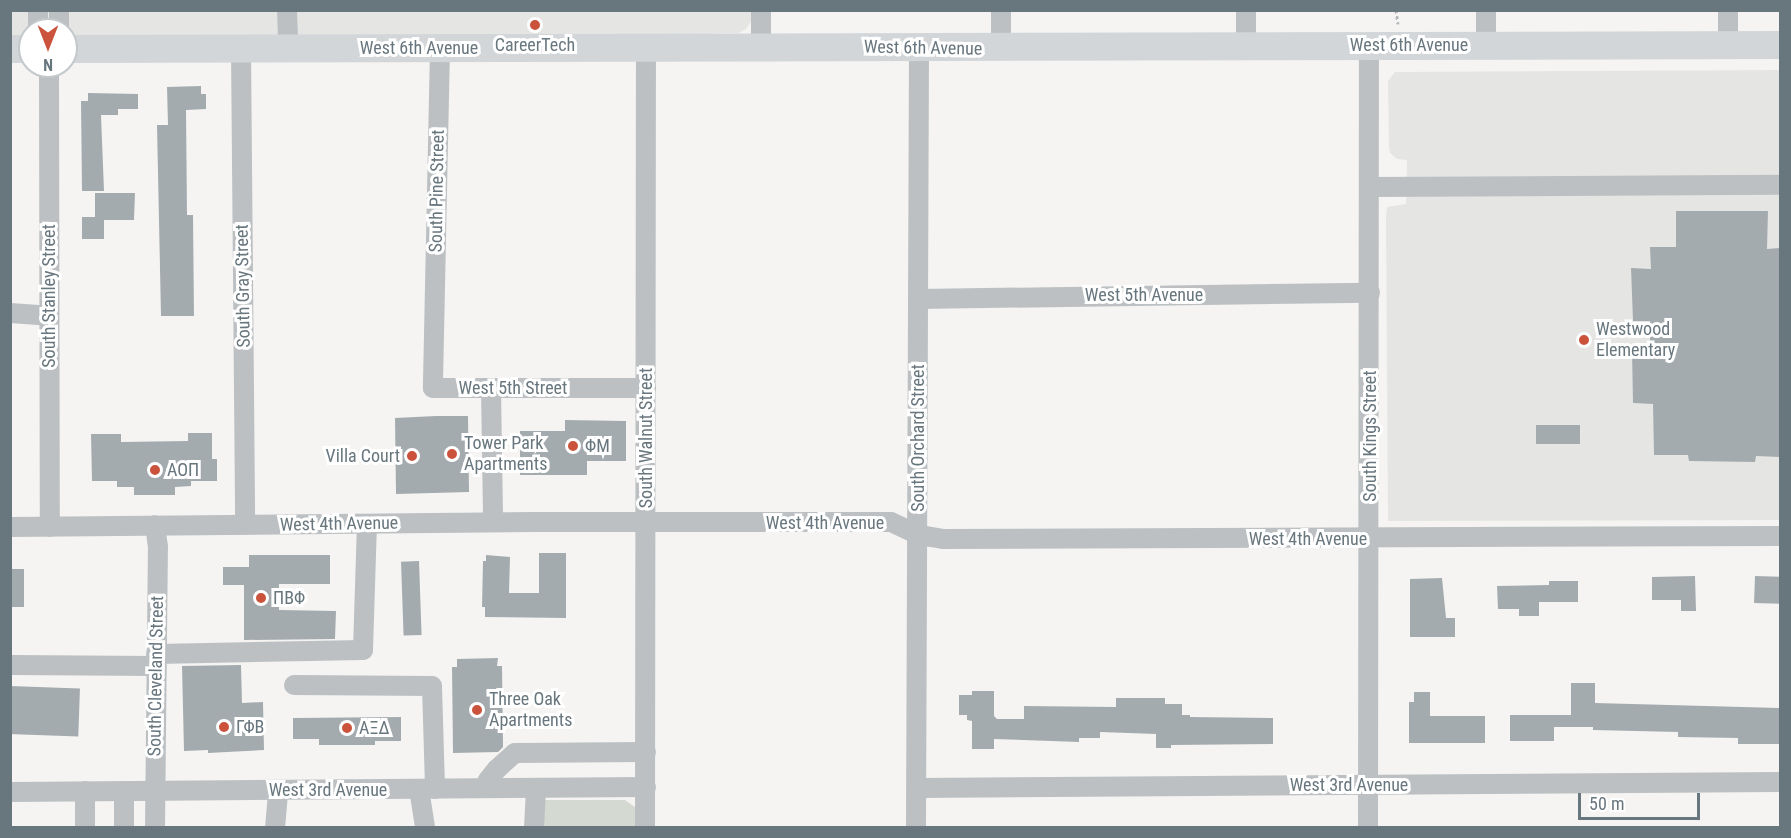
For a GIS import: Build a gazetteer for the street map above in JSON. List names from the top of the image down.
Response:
{
  "streets": {
    "highway": ["West 6th Avenue"],
    "street": [
      "South Pine Street",
      "South Gray Street",
      "West 5th Avenue",
      "South Stanley Street",
      "West 5th Street",
      "South Kings Street",
      "South Walnut Street",
      "South Orchard Street",
      "West 4th Avenue",
      "South Cleveland Street",
      "West 3rd Avenue"
    ]
  },
  "crossings": [
    ["West 6th Avenue", "South Pine Street"],
    ["West 6th Avenue", "South Gray Street"],
    ["West 6th Avenue", "South Kings Street"],
    ["West 6th Avenue", "South Walnut Street"],
    ["West 6th Avenue", "South Orchard Street"],
    ["South Pine Street", "West 5th Street"],
    ["South Gray Street", "West 4th Avenue"],
    ["West 5th Avenue", "South Kings Street"],
    ["West 5th Avenue", "South Orchard Street"],
    ["South Stanley Street", "West 4th Avenue"],
    ["West 5th Street", "South Walnut Street"],
    ["South Kings Street", "West 4th Avenue"],
    ["South Kings Street", "West 3rd Avenue"],
    ["South Walnut Street", "West 4th Avenue"],
    ["South Walnut Street", "West 3rd Avenue"],
    ["South Orchard Street", "West 4th Avenue"],
    ["South Orchard Street", "West 3rd Avenue"],
    ["West 4th Avenue", "South Cleveland Street"],
    ["South Cleveland Street", "West 3rd Avenue"]
  ],
  "places": [
    "CareerTech",
    "Westwood Elementary",
    "ΦΜ",
    "Tower Park Apartments",
    "Villa Court",
    "AOΠ",
    "ΠΒΦ",
    "Three Oak Apartments",
    "ΓΦΒ",
    "ΑΞΔ"
  ],
  "scale_bar": "50 m",
  "north": "bottom"
}
